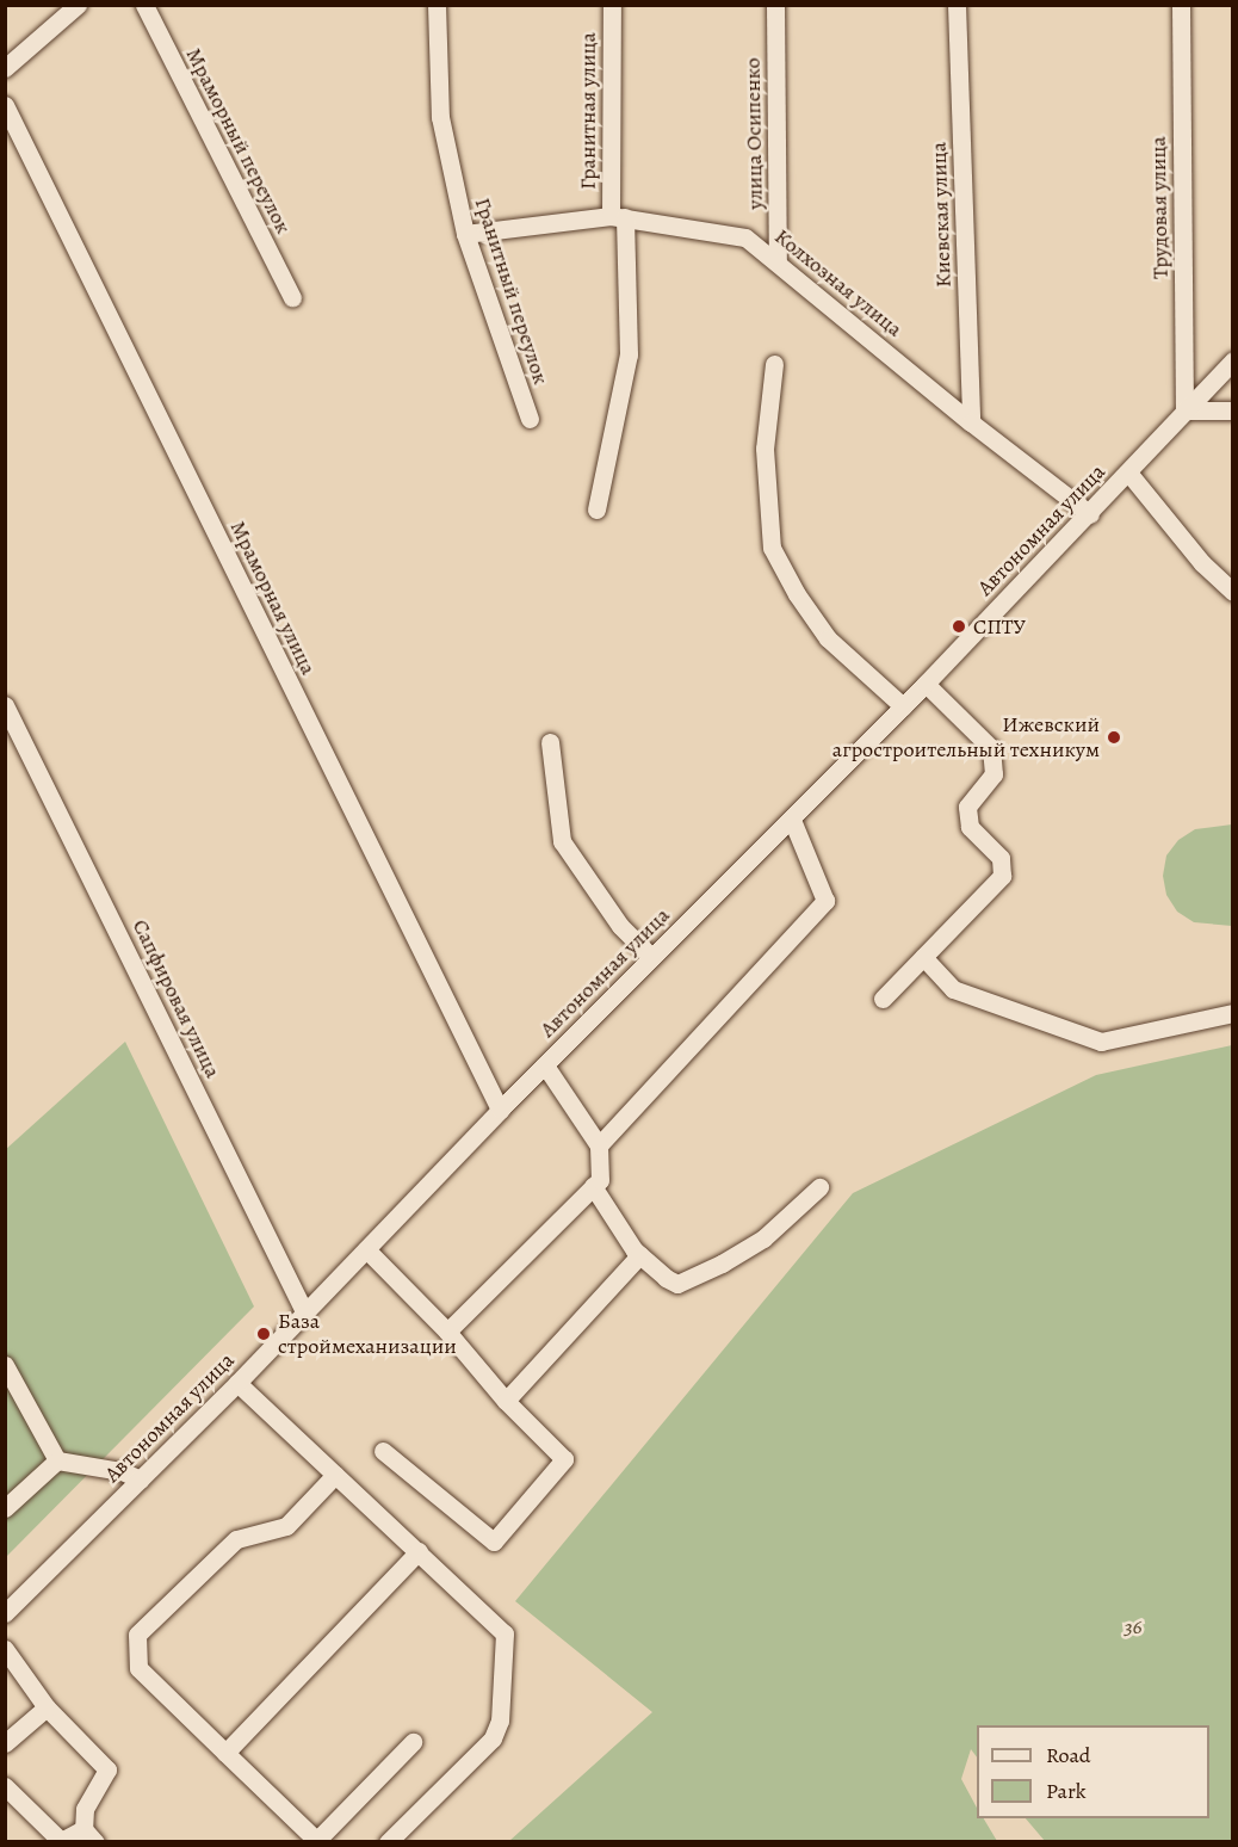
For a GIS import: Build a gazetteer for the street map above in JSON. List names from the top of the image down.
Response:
{
  "streets": {
    "street": [
      "Гранитная улица",
      "улица Осипенко",
      "Мраморный переулок",
      "Трудовая улица",
      "Киевская улица",
      "Колхозная улица",
      "Гранитный переулок",
      "Автономная улица",
      "Мраморная улица",
      "Сапфировая улица"
    ]
  },
  "crossings": [
    ["Гранитная улица", "Колхозная улица"],
    ["улица Осипенко", "Колхозная улица"],
    ["Трудовая улица", "Автономная улица"],
    ["Киевская улица", "Колхозная улица"],
    ["Колхозная улица", "Гранитный переулок"],
    ["Колхозная улица", "Автономная улица"],
    ["Автономная улица", "Мраморная улица"],
    ["Автономная улица", "Сапфировая улица"]
  ],
  "parks": ["36"],
  "places": ["СПТУ", "Ижевский агростроительный техникум", "База строймеханизации"],
  "legend": ["Road", "Park"]
}
